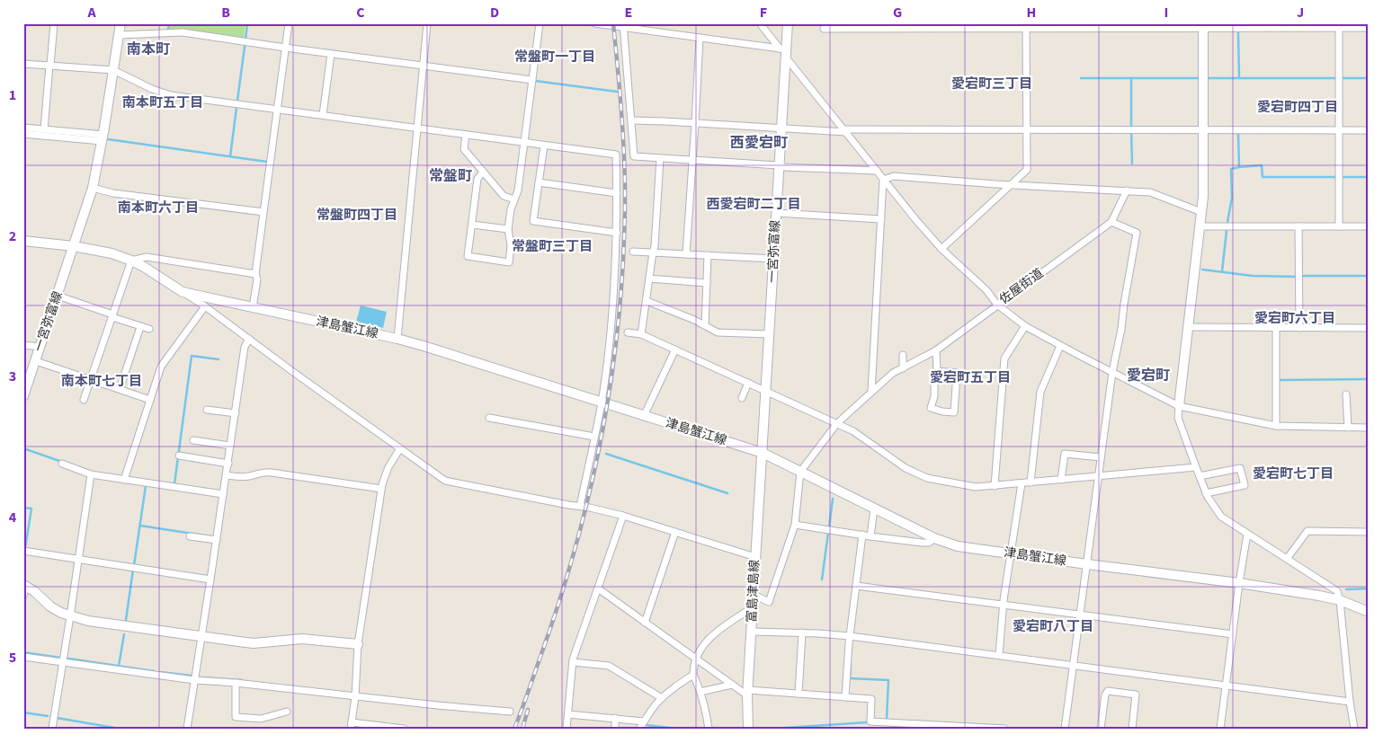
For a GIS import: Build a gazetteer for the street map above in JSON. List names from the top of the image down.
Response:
{
  "streets": {
    "main road": ["一宮弥富線", "津島蟹江線", "富島津島線"],
    "street": ["佐屋街道"]
  },
  "crossings": [
    ["一宮弥富線", "津島蟹江線"],
    ["一宮弥富線", "富島津島線"],
    ["佐屋街道", "津島蟹江線"],
    ["津島蟹江線", "富島津島線"]
  ],
  "districts": [
    "南本町",
    "常盤町一丁目",
    "愛宕町三丁目",
    "南本町五丁目",
    "愛宕町四丁目",
    "西愛宕町",
    "常盤町",
    "西愛宕町二丁目",
    "南本町六丁目",
    "常盤町四丁目",
    "常盤町三丁目",
    "愛宕町六丁目",
    "愛宕町",
    "愛宕町五丁目",
    "南本町七丁目",
    "愛宕町七丁目",
    "愛宕町八丁目"
  ],
  "grid": {
    "columns": [
      "A",
      "B",
      "C",
      "D",
      "E",
      "F",
      "G",
      "H",
      "I",
      "J"
    ],
    "rows": [
      "1",
      "2",
      "3",
      "4",
      "5"
    ]
  }
}
